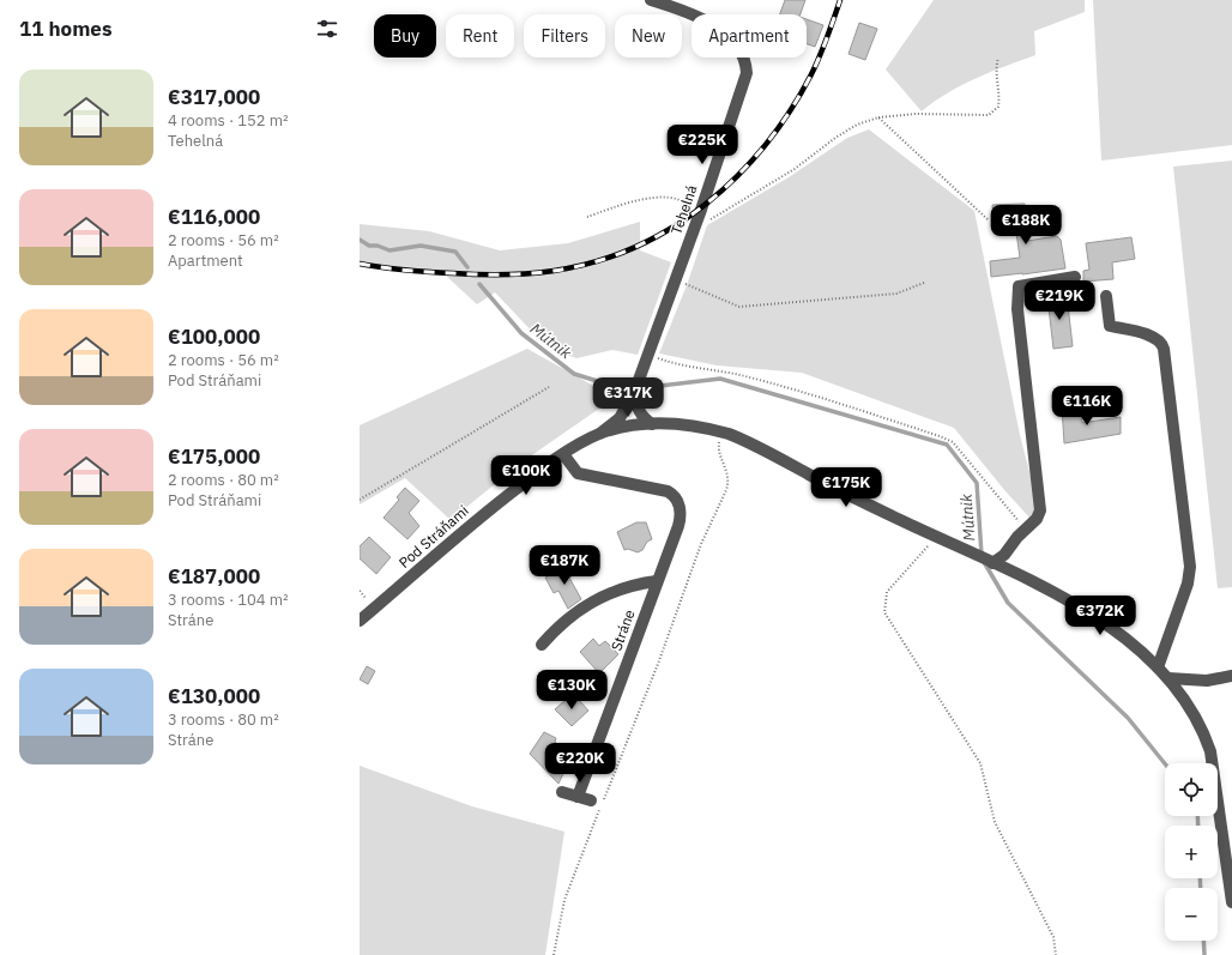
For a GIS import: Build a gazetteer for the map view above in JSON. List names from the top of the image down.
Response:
{
  "streets": {
    "street": ["Tehelná", "Pod Stráňami", "Stráne"]
  },
  "crossings": [
    ["Tehelná", "Pod Stráňami"],
    ["Pod Stráňami", "Stráne"]
  ],
  "water": ["Mútnik"],
  "page": {
    "heading": "11 homes",
    "chip": [
      "Buy",
      "Rent",
      "Filters",
      "New",
      "Apartment"
    ],
    "list": [
      {
        "name": "€317,000",
        "note": "4 rooms · 152 m² · Tehelná"
      },
      {
        "name": "€116,000",
        "note": "2 rooms · 56 m² · Apartment"
      },
      {
        "name": "€100,000",
        "note": "2 rooms · 56 m² · Pod Stráňami"
      },
      {
        "name": "€175,000",
        "note": "2 rooms · 80 m² · Pod Stráňami"
      },
      {
        "name": "€187,000",
        "note": "3 rooms · 104 m² · Stráne"
      },
      {
        "name": "€130,000",
        "note": "3 rooms · 80 m² · Stráne"
      }
    ],
    "price": [
      "€225K",
      "€188K",
      "€219K",
      "€317K",
      "€116K",
      "€100K",
      "€175K",
      "€187K",
      "€372K",
      "€130K",
      "€220K"
    ],
    "map_buttons": ["+", "−"]
  }
}
